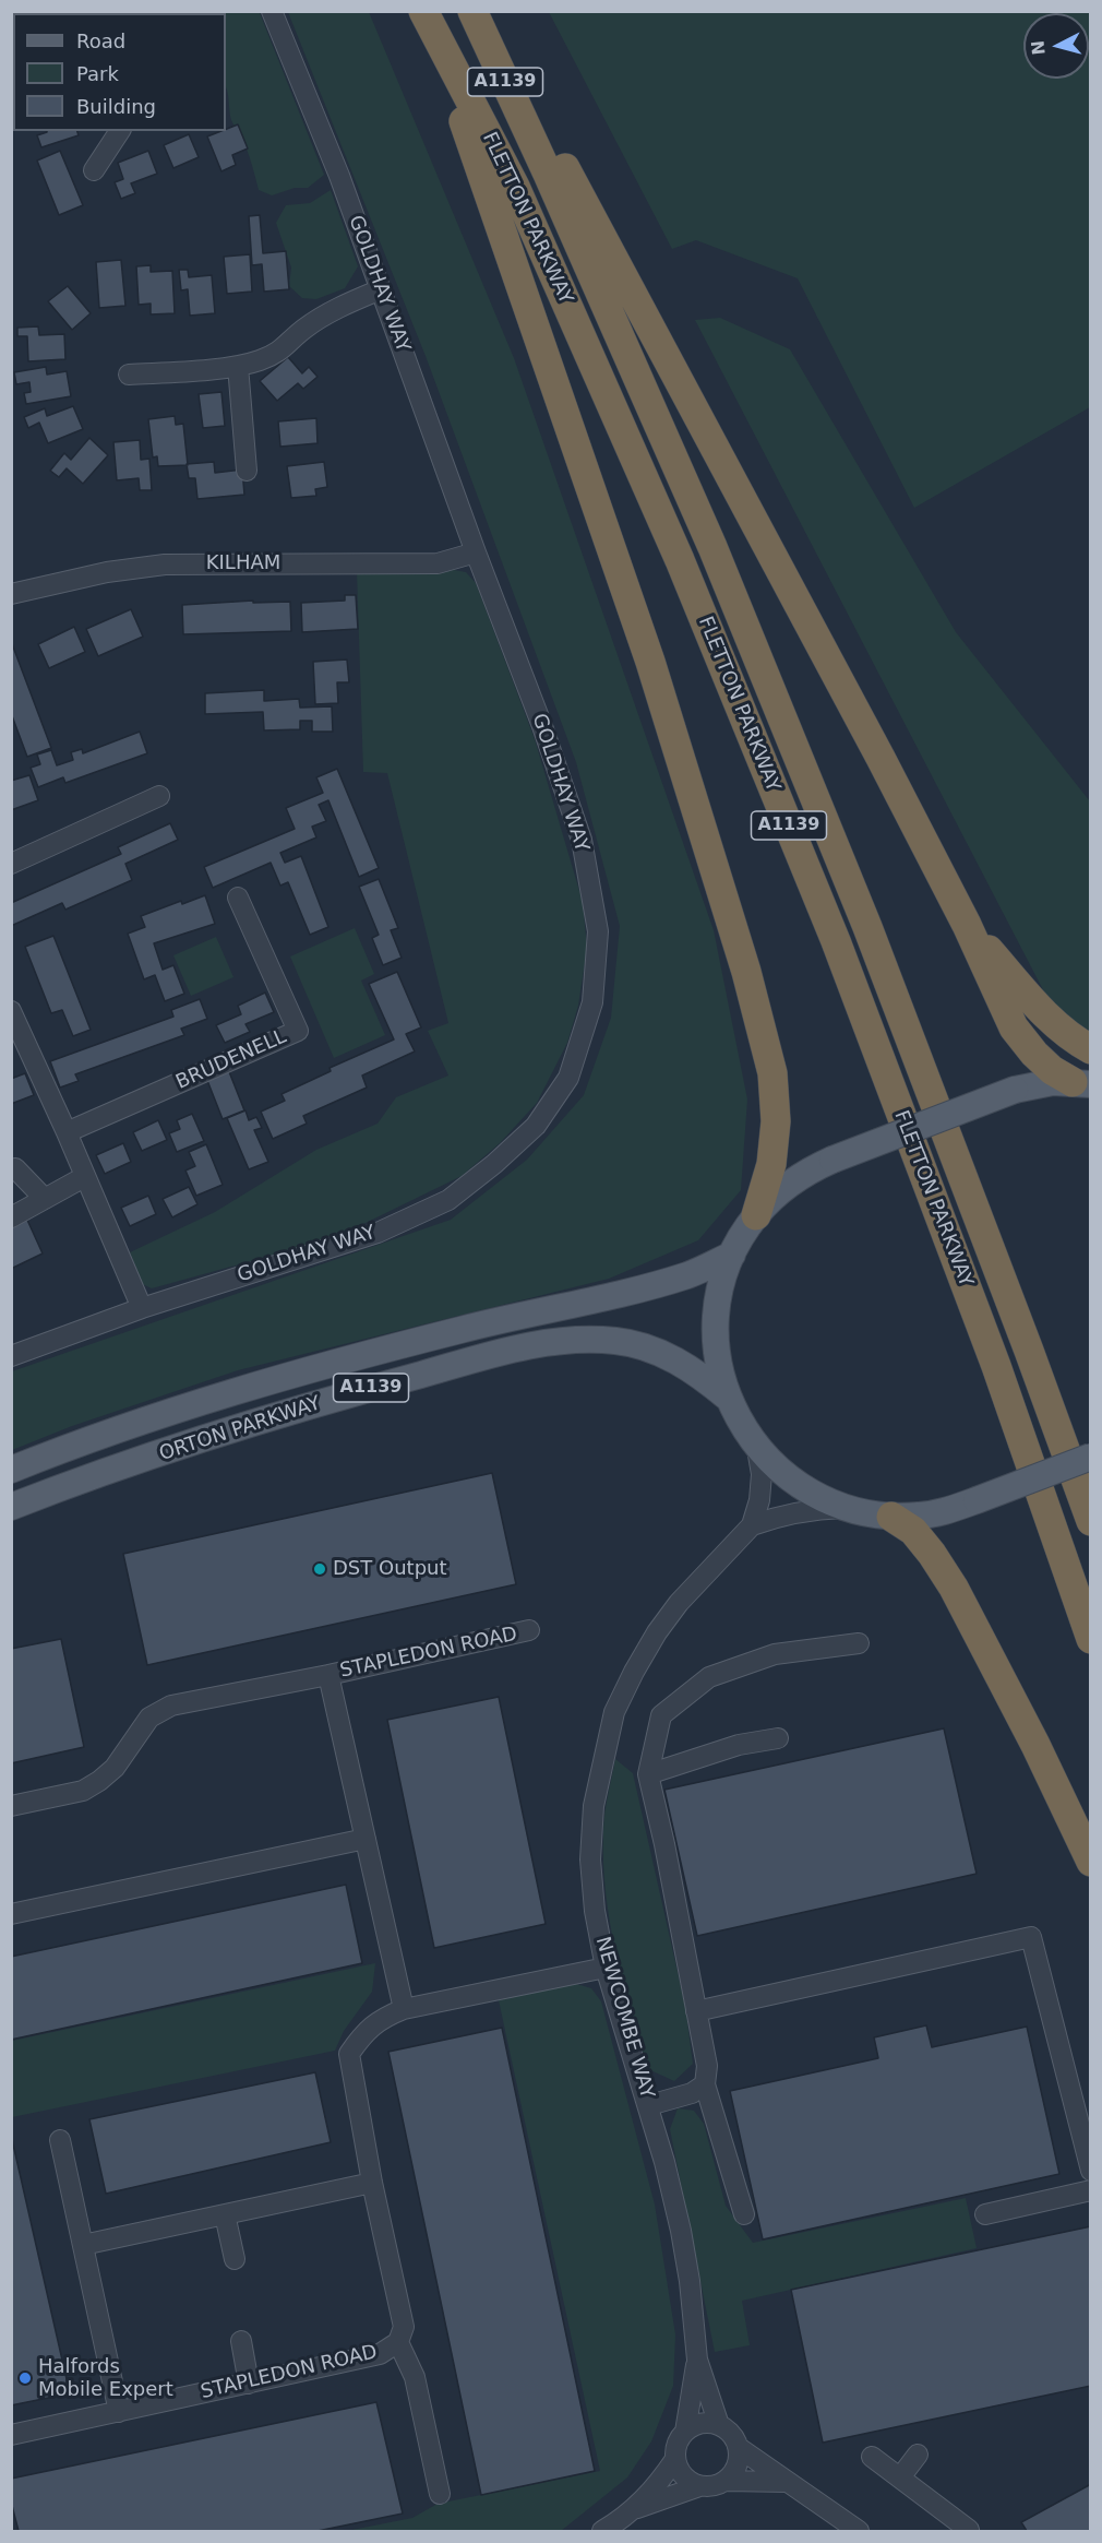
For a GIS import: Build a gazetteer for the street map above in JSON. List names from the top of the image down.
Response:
{
  "streets": {
    "highway": ["A1139", "FLETTON PARKWAY"],
    "main road": ["ORTON PARKWAY"],
    "street": [
      "GOLDHAY WAY",
      "KILHAM",
      "BRUDENELL",
      "STAPLEDON ROAD",
      "NEWCOMBE WAY"
    ]
  },
  "crossings": [
    ["GOLDHAY WAY", "KILHAM"],
    ["STAPLEDON ROAD", "NEWCOMBE WAY"]
  ],
  "places": ["DST Output", "Halfords Mobile Expert"],
  "legend": ["Road", "Park", "Building"],
  "north": "left"
}
